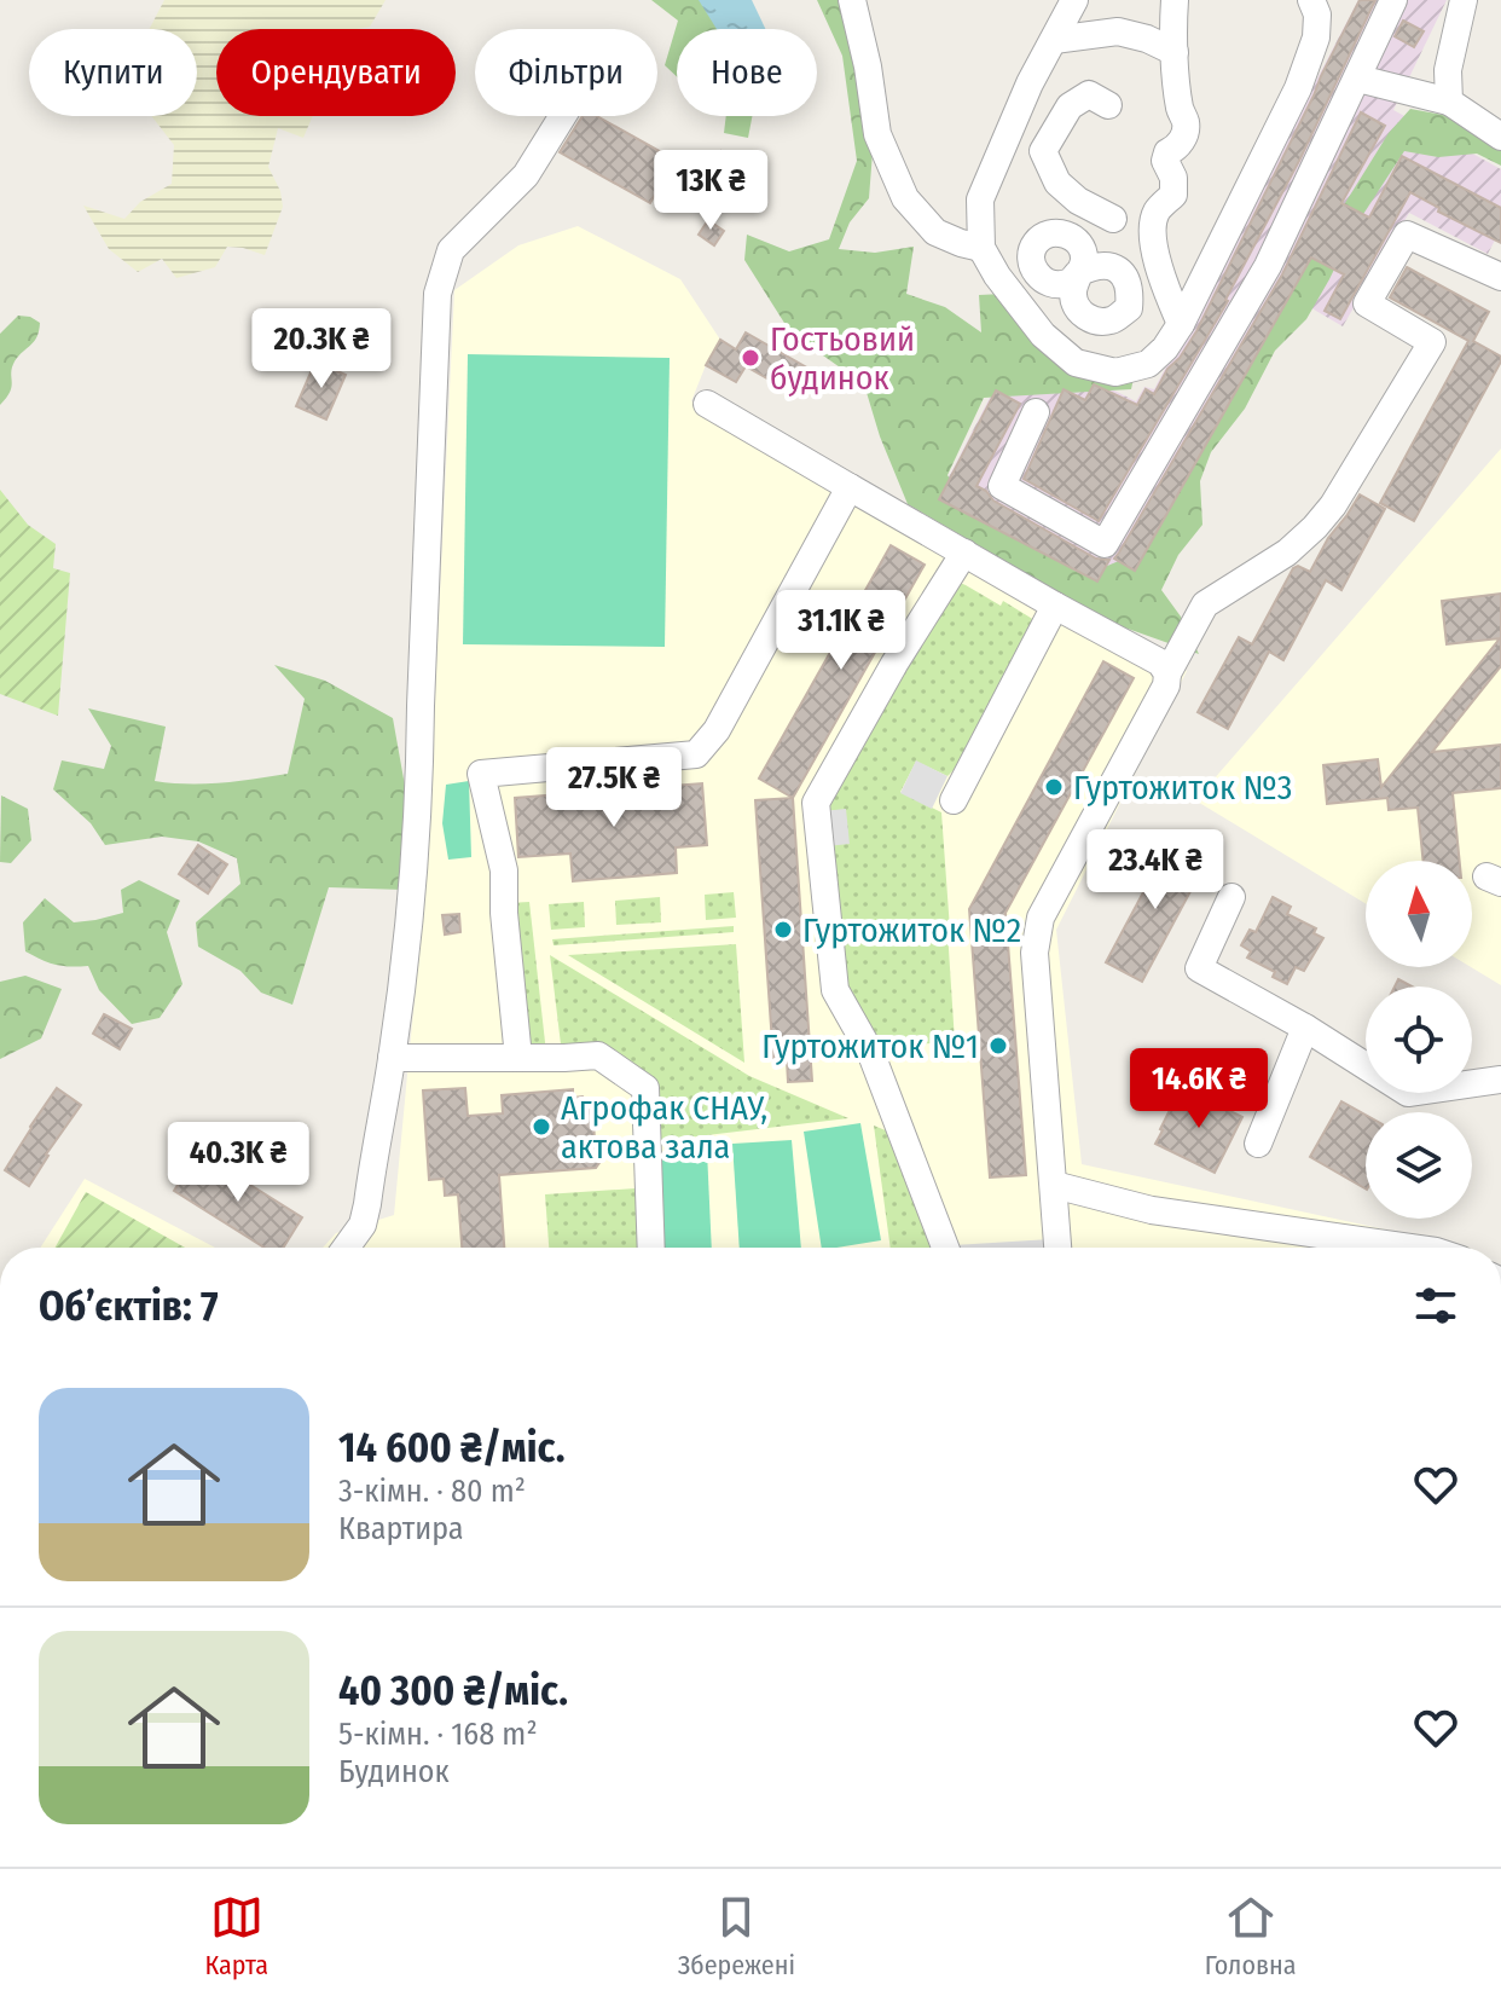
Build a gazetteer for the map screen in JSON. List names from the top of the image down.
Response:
{
  "places": [
    "Гостьовий будинок",
    "Гуртожиток №3",
    "Гуртожиток №2",
    "Гуртожиток №1",
    "Агрофак СНАУ, актова зала"
  ],
  "north": "top",
  "page": {
    "chip": [
      "Купити",
      "Орендувати",
      "Фільтри",
      "Нове"
    ],
    "price": [
      "13K ₴",
      "20.3K ₴",
      "31.1K ₴",
      "27.5K ₴",
      "23.4K ₴",
      "14.6K ₴",
      "40.3K ₴"
    ],
    "heading": "Об’єктів: 7",
    "list": [
      {
        "name": "14 600 ₴/міс.",
        "note": "3-кімн. · 80 m² · Квартира"
      },
      {
        "name": "40 300 ₴/міс.",
        "note": "5-кімн. · 168 m² · Будинок"
      }
    ],
    "tabs": ["Карта", "Збережені", "Головна"]
  }
}
